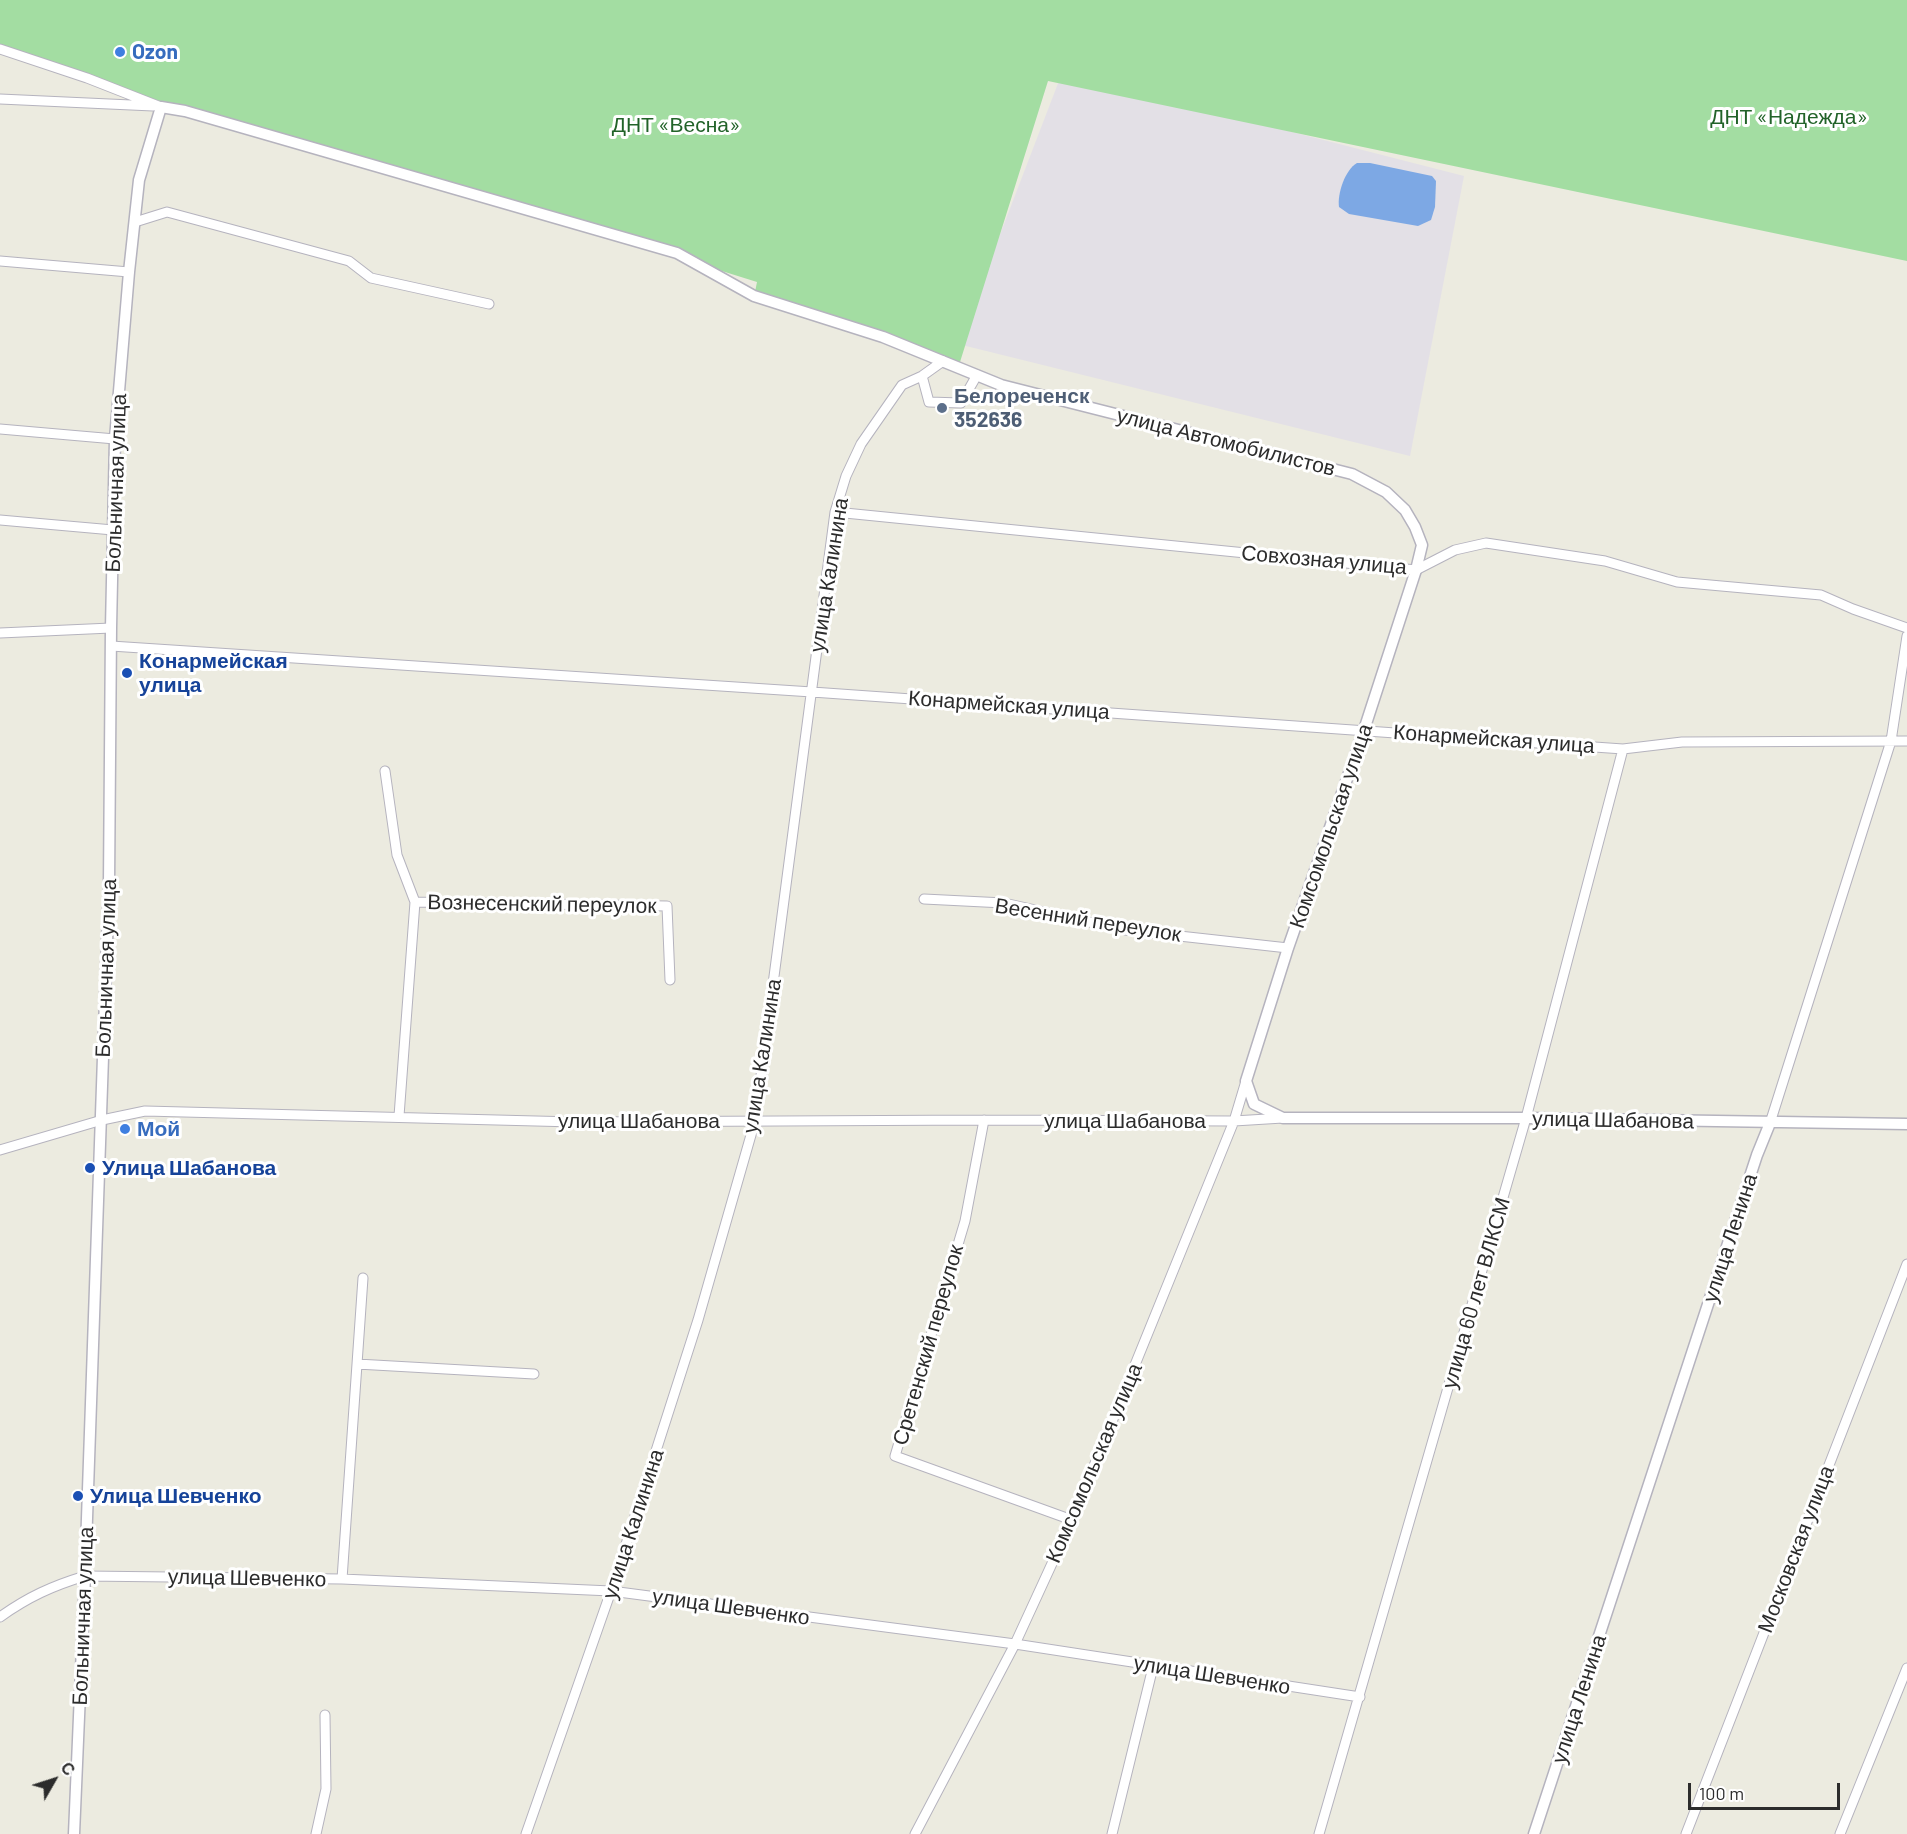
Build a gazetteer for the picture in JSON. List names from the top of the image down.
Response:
{
  "streets": {
    "street": [
      "улица Автомобилистов",
      "Больничная улица",
      "Совхозная улица",
      "улица Калинина",
      "Конармейская улица",
      "Комсомольская улица",
      "Вознесенский переулок",
      "Весенний переулок",
      "улица Шабанова",
      "улица Ленина",
      "улица 60 лет ВЛКСМ",
      "Сретенский переулок",
      "Московская улица",
      "улица Шевченко"
    ]
  },
  "crossings": [
    ["улица Автомобилистов", "Больничная улица"],
    ["улица Автомобилистов", "Совхозная улица"],
    ["улица Автомобилистов", "улица Калинина"],
    ["улица Автомобилистов", "Комсомольская улица"],
    ["Больничная улица", "Конармейская улица"],
    ["Больничная улица", "улица Шабанова"],
    ["Больничная улица", "улица Шевченко"],
    ["Совхозная улица", "улица Калинина"],
    ["Совхозная улица", "Комсомольская улица"],
    ["улица Калинина", "Конармейская улица"],
    ["улица Калинина", "улица Шабанова"],
    ["улица Калинина", "улица Шевченко"],
    ["Конармейская улица", "Комсомольская улица"],
    ["Конармейская улица", "улица Ленина"],
    ["Конармейская улица", "улица 60 лет ВЛКСМ"],
    ["Комсомольская улица", "Весенний переулок"],
    ["Комсомольская улица", "улица Шабанова"],
    ["Комсомольская улица", "Сретенский переулок"],
    ["Комсомольская улица", "улица Шевченко"],
    ["Вознесенский переулок", "улица Шабанова"],
    ["улица Шабанова", "улица Ленина"],
    ["улица Шабанова", "улица 60 лет ВЛКСМ"],
    ["улица Шабанова", "Сретенский переулок"],
    ["улица 60 лет ВЛКСМ", "улица Шевченко"]
  ],
  "parks": ["ДНТ «Надежда»", "ДНТ «Весна»"],
  "places": [
    "Ozon",
    "Белореченск 352636",
    "Конармейская улица",
    "Мой",
    "Улица Шабанова",
    "Улица Шевченко"
  ],
  "scale_bar": "100 m",
  "north": "top right"
}
